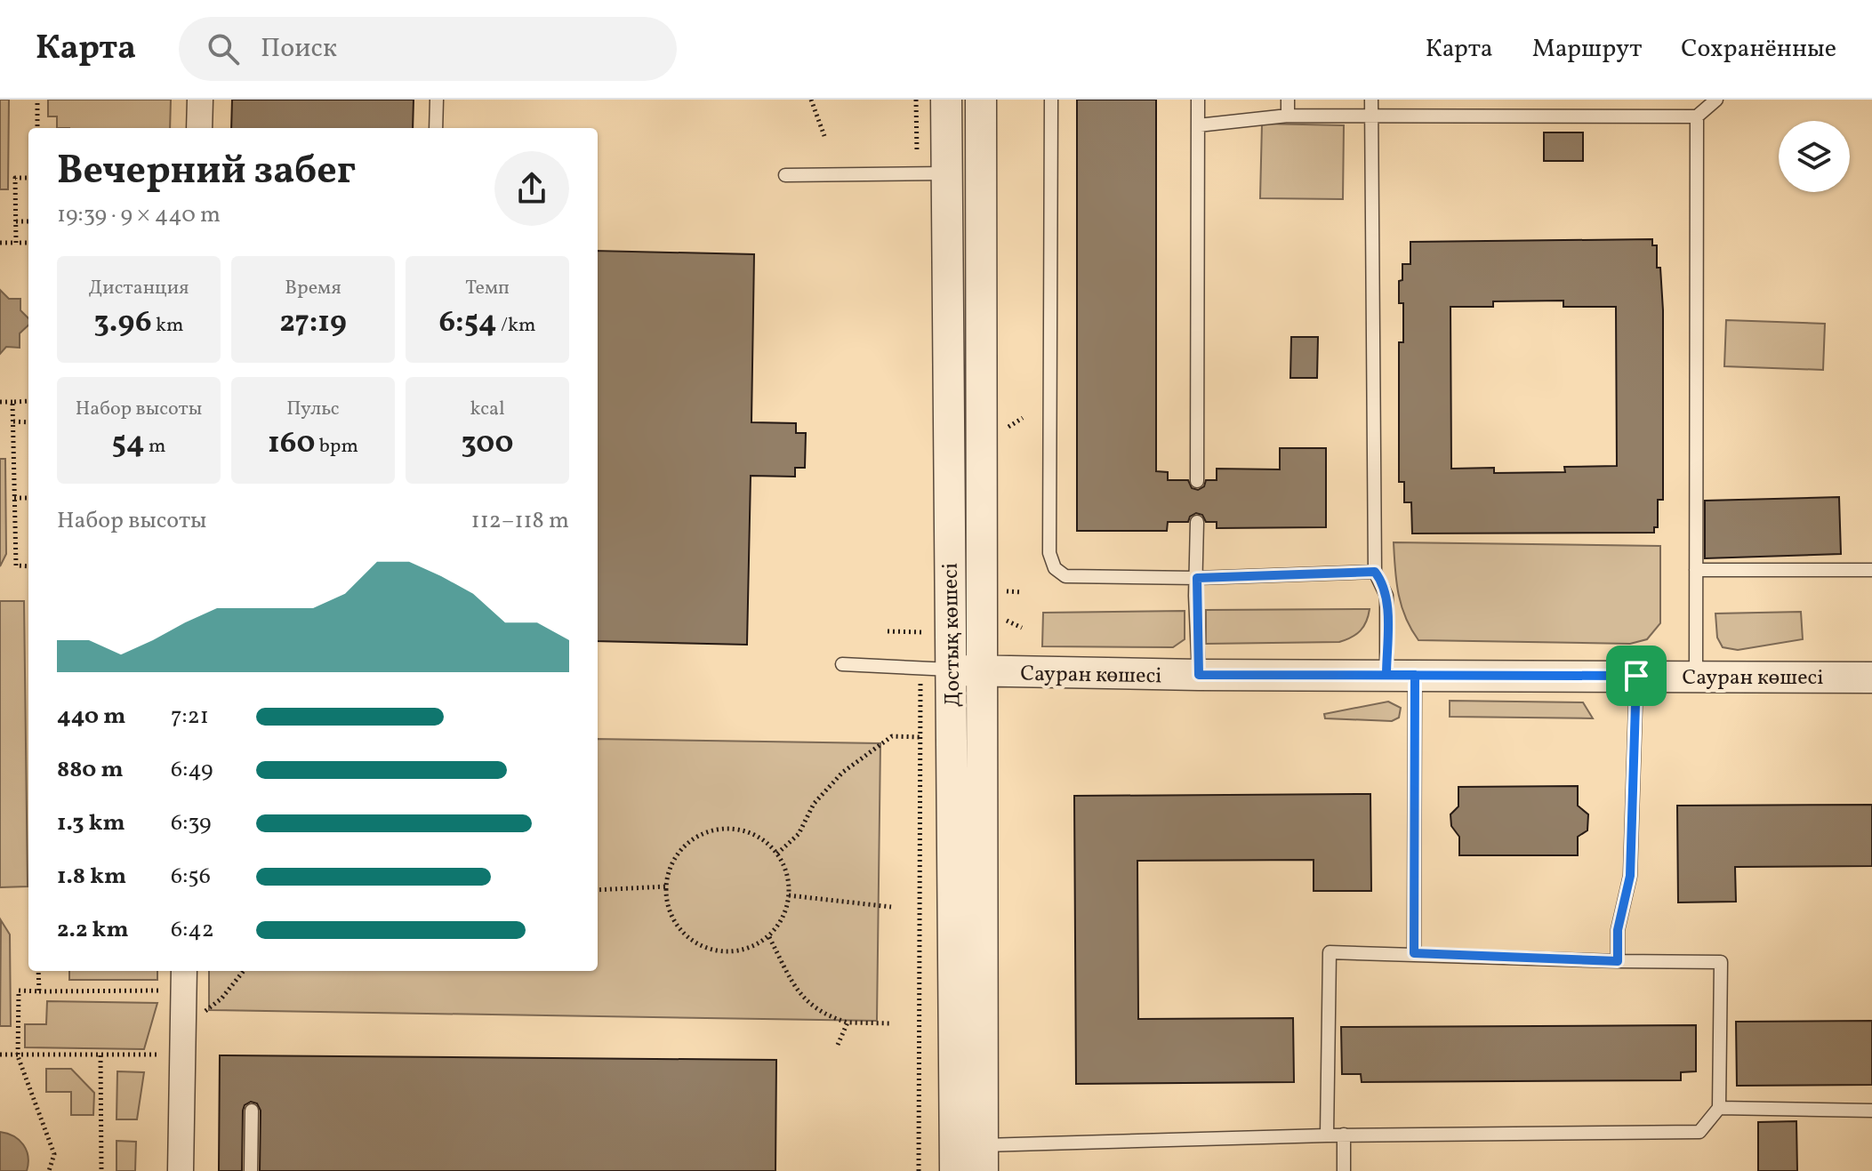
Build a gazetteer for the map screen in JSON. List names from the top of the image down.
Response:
{
  "streets": {
    "street": ["Достық көшесі", "Сауран көшесі"]
  },
  "crossings": [
    ["Достық көшесі", "Сауран көшесі"]
  ],
  "page": {
    "header": "Карта",
    "search": "Поиск",
    "nav": ["Карта", "Маршрут", "Сохранённые"],
    "heading": ["Вечерний забег", "19:39 · 9 × 440 m"],
    "stats": [
      ["Дистанция", "3.96 km"],
      ["Время", "27:19"],
      ["Темп", "6:54 /km"],
      ["Набор высоты", "54 m"],
      ["Пульс", "160 bpm"],
      ["kcal", "300"]
    ],
    "chart": ["Набор высоты", "112–118 m"],
    "list": [
      {
        "name": "440 m",
        "note": "7:21"
      },
      {
        "name": "880 m",
        "note": "6:49"
      },
      {
        "name": "1.3 km",
        "note": "6:39"
      },
      {
        "name": "1.8 km",
        "note": "6:56"
      },
      {
        "name": "2.2 km",
        "note": "6:42"
      }
    ]
  }
}
